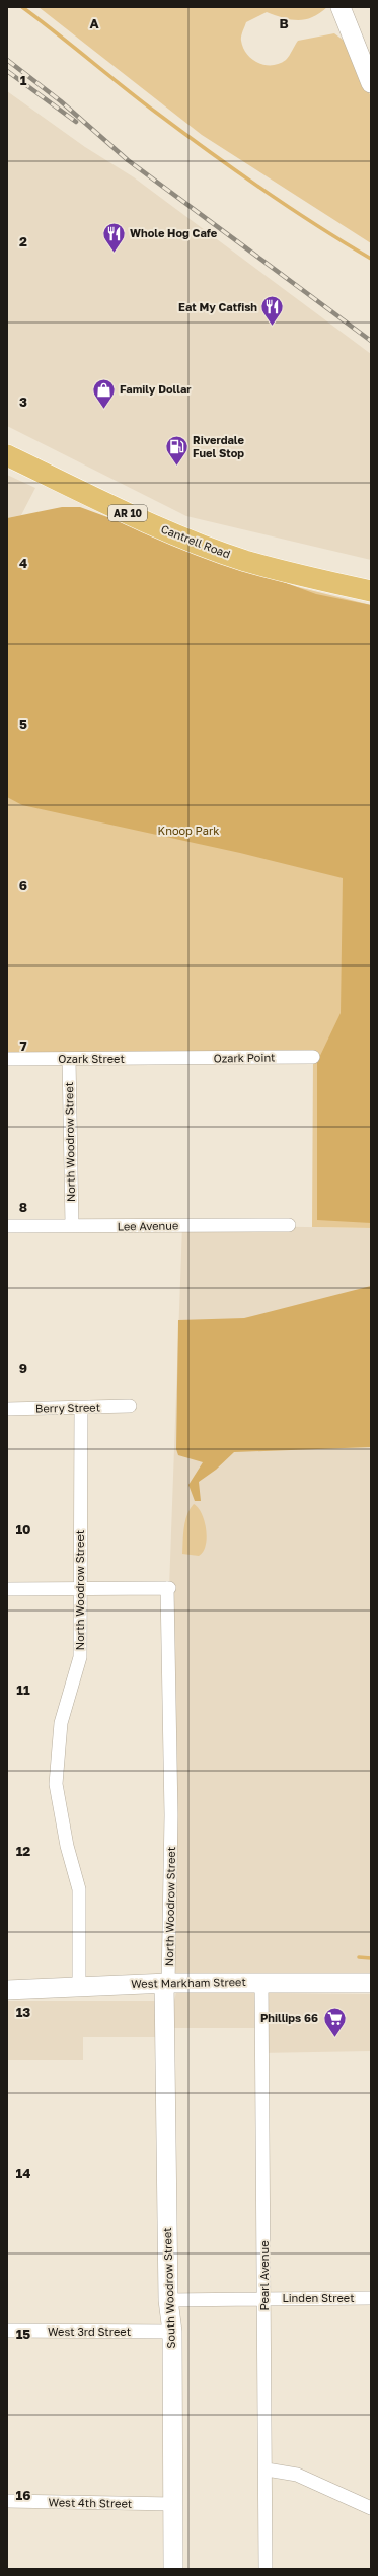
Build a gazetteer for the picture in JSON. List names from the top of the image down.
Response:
{
  "streets": {
    "main road": [
      "AR 10",
      "Cantrell Road",
      "West Markham Street",
      "South Woodrow Street"
    ],
    "street": [
      "Ozark Point",
      "Ozark Street",
      "North Woodrow Street",
      "Lee Avenue",
      "Berry Street",
      "Pearl Avenue",
      "Linden Street",
      "West 3rd Street",
      "West 4th Street"
    ]
  },
  "crossings": [
    ["Ozark Point", "Ozark Street"],
    ["Ozark Street", "North Woodrow Street"],
    ["North Woodrow Street", "Lee Avenue"],
    ["North Woodrow Street", "Berry Street"],
    ["North Woodrow Street", "West Markham Street"],
    ["North Woodrow Street", "South Woodrow Street"],
    ["West Markham Street", "Pearl Avenue"],
    ["West Markham Street", "South Woodrow Street"],
    ["Pearl Avenue", "Linden Street"],
    ["South Woodrow Street", "Linden Street"],
    ["South Woodrow Street", "West 3rd Street"],
    ["South Woodrow Street", "West 4th Street"]
  ],
  "parks": ["Knoop Park"],
  "places": {
    "restaurant": ["Whole Hog Cafe", "Eat My Catfish"],
    "shop": ["Family Dollar"],
    "fuel station": ["Riverdale Fuel Stop"],
    "supermarket": ["Phillips 66"]
  },
  "grid": {
    "columns": ["A", "B"],
    "rows": [
      "1",
      "2",
      "3",
      "4",
      "5",
      "6",
      "7",
      "8",
      "9",
      "10",
      "11",
      "12",
      "13",
      "14",
      "15",
      "16"
    ]
  }
}
